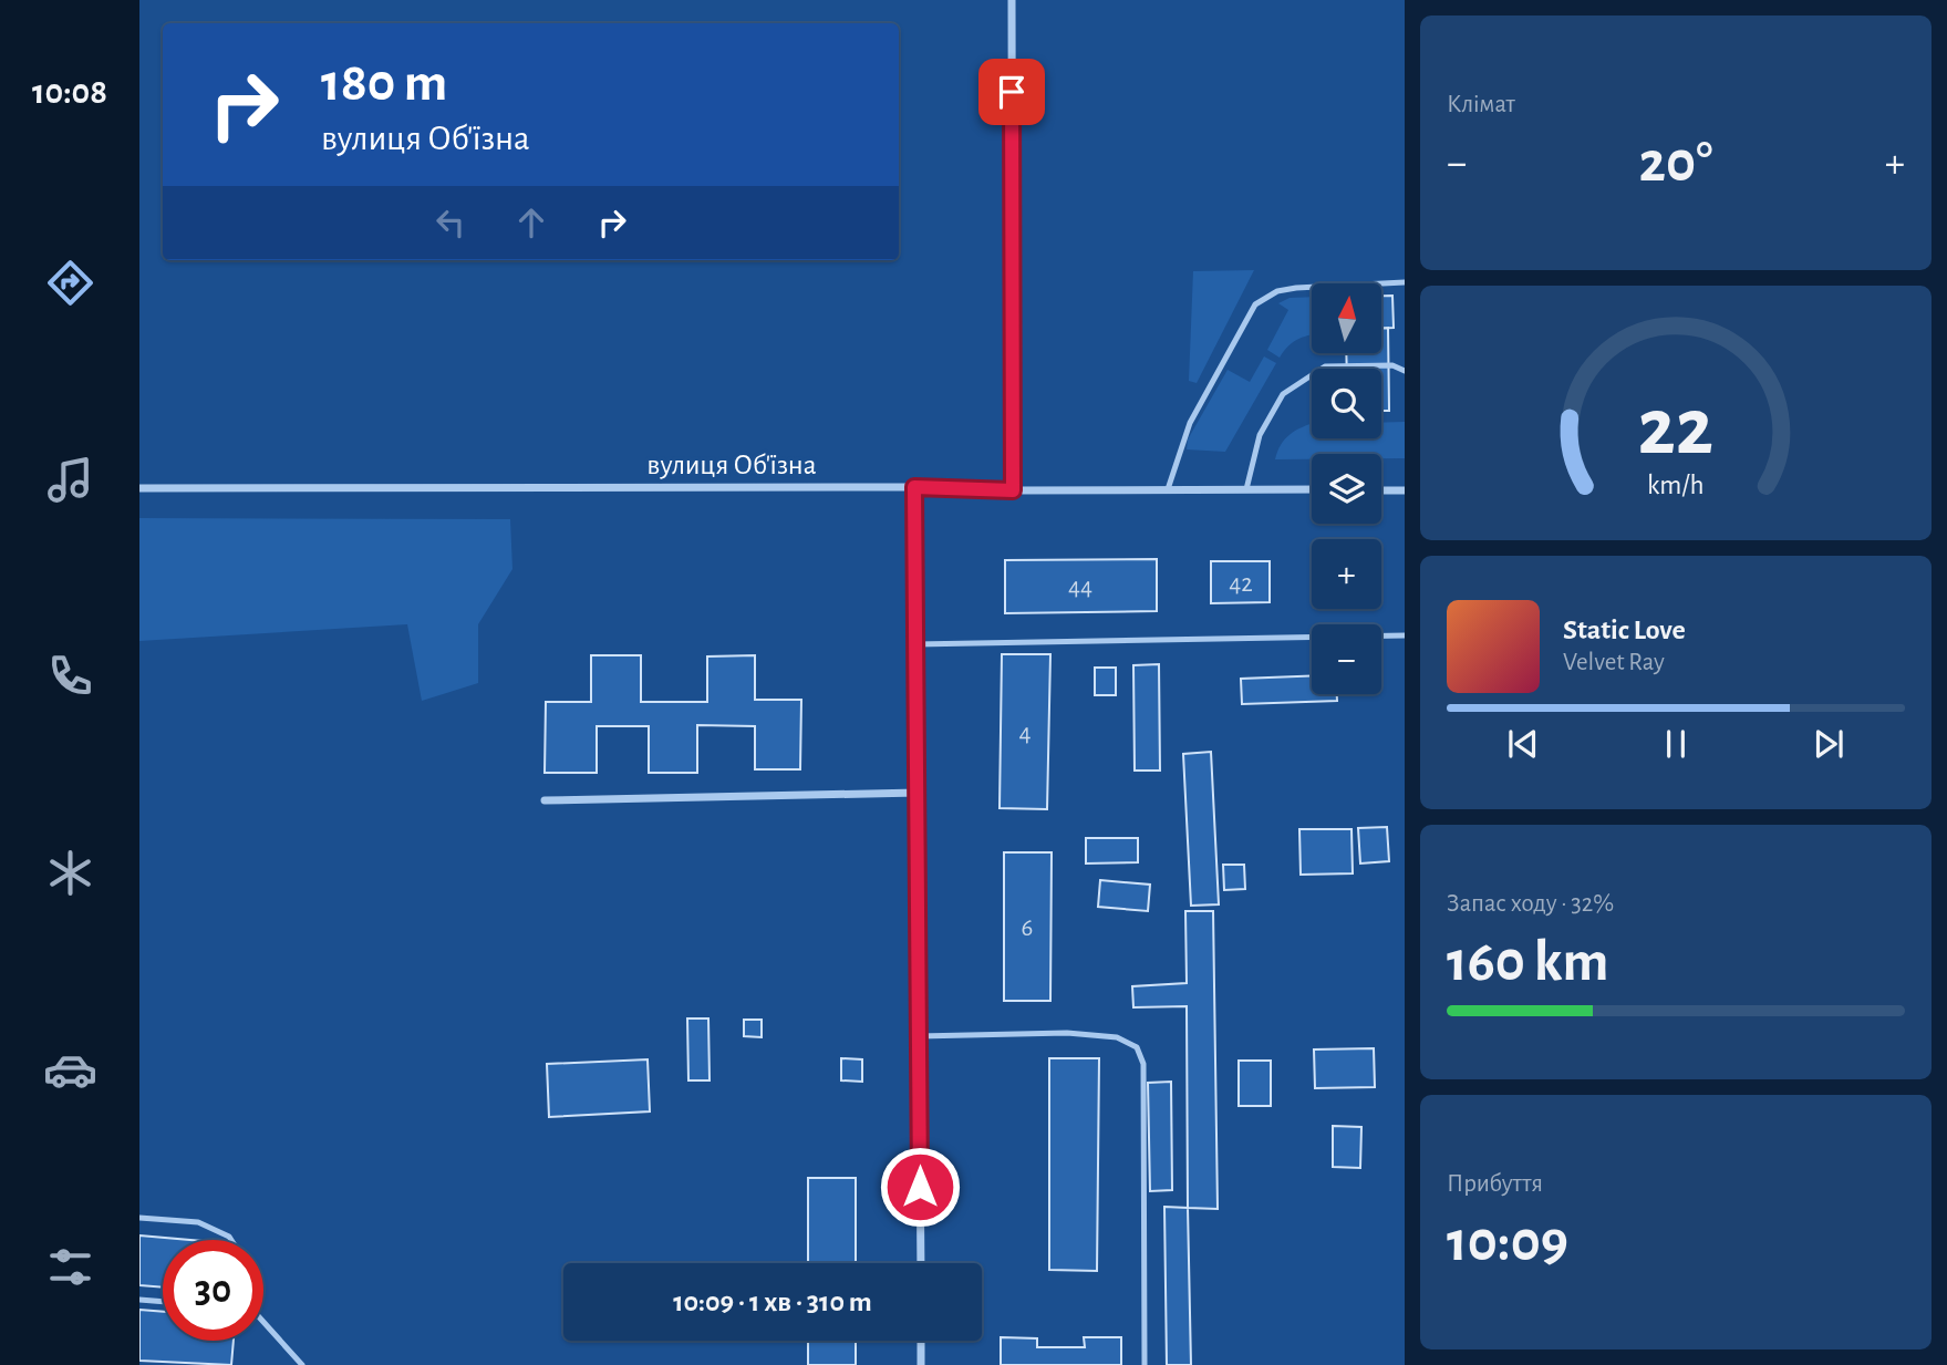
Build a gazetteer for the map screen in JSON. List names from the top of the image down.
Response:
{
  "streets": {
    "street": ["вулиця Об'їзна"]
  },
  "house_numbers": [
    "42",
    "44",
    "4",
    "6"
  ],
  "north": "top",
  "page": {
    "tabs": "10:08",
    "tile": [
      "Клімат",
      ["Запас ходу · 32%", "160 km"],
      ["Прибуття", "10:09"]
    ],
    "turn": ["180 m", "вулиця Об'їзна"],
    "heat": ["−", "20°", "+"],
    "map_buttons": ["+", "−"],
    "song": ["Static Love", "Velvet Ray"],
    "limit": "30",
    "trip": "10:09 · 1 хв · 310 m",
    "gauge": ["22", "km/h"]
  }
}
